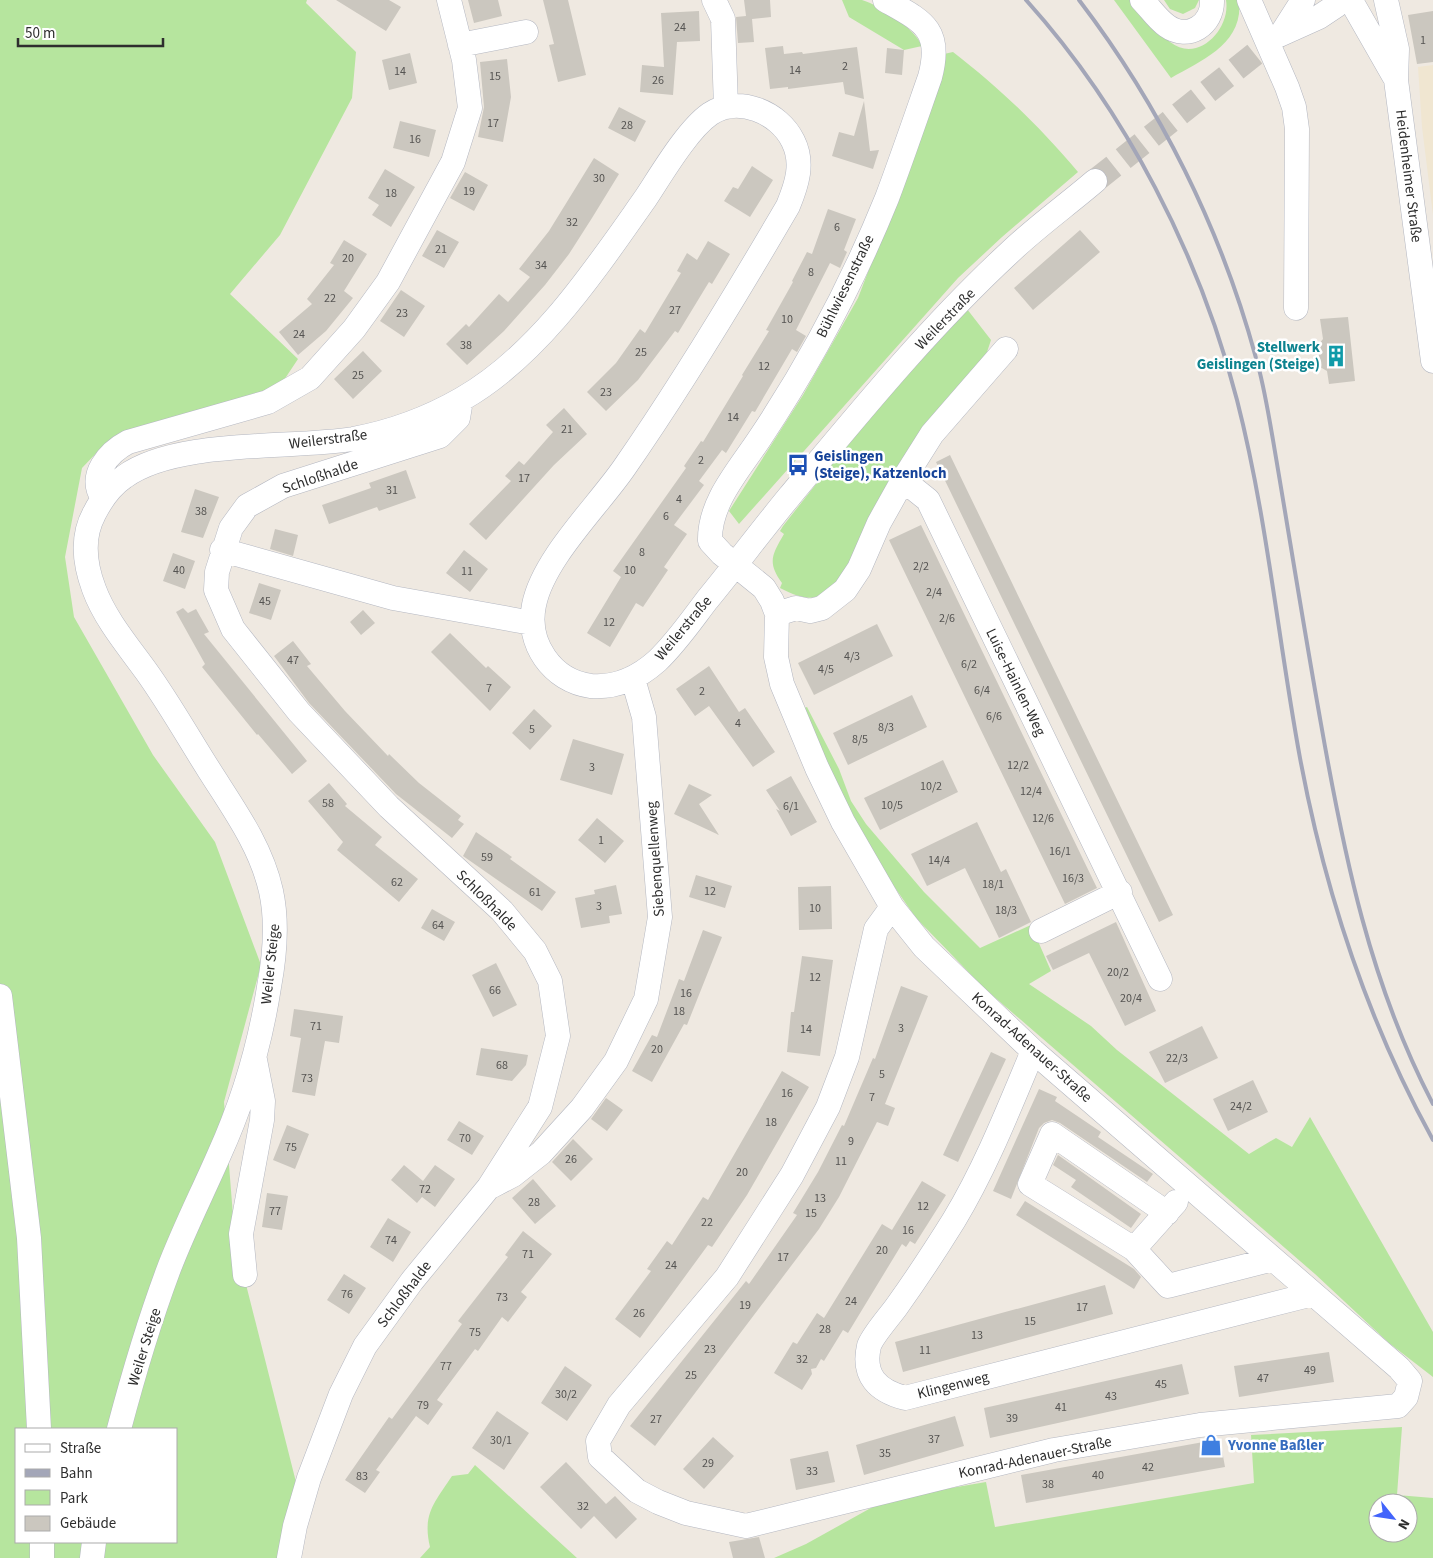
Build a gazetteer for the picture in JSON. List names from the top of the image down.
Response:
{
  "streets": {
    "street": [
      "Heidenheimer Straße",
      "Bühlwiesenstraße",
      "Weilerstraße",
      "Schloßhalde",
      "Luise-Hainlen-Weg",
      "Siebenquellenweg",
      "Weiler Steige",
      "Konrad-Adenauer-Straße",
      "Klingenweg"
    ]
  },
  "crossings": [
    ["Bühlwiesenstraße", "Weilerstraße"],
    ["Bühlwiesenstraße", "Konrad-Adenauer-Straße"],
    ["Weilerstraße", "Schloßhalde"],
    ["Weilerstraße", "Siebenquellenweg"],
    ["Weilerstraße", "Weiler Steige"],
    ["Weilerstraße", "Konrad-Adenauer-Straße"],
    ["Schloßhalde", "Siebenquellenweg"],
    ["Konrad-Adenauer-Straße", "Klingenweg"]
  ],
  "places": {
    "building": ["Stellwerk Geislingen (Steige)"],
    "bus stop": ["Geislingen (Steige), Katzenloch"],
    "shop": ["Yvonne Baßler"]
  },
  "house_numbers": [
    "24",
    "1",
    "2",
    "14",
    "14",
    "15",
    "26",
    "17",
    "28",
    "16",
    "30",
    "19",
    "18",
    "32",
    "6",
    "21",
    "20",
    "34",
    "8",
    "22",
    "27",
    "23",
    "10",
    "24",
    "38",
    "25",
    "12",
    "25",
    "23",
    "14",
    "21",
    "2",
    "17",
    "31",
    "4",
    "38",
    "6",
    "8",
    "2/2",
    "40",
    "10",
    "11",
    "2/4",
    "45",
    "2/6",
    "12",
    "4/3",
    "47",
    "6/2",
    "4/5",
    "7",
    "6/4",
    "2",
    "6/6",
    "4",
    "8/3",
    "5",
    "8/5",
    "12/2",
    "3",
    "10/2",
    "12/4",
    "58",
    "10/5",
    "6/1",
    "12/6",
    "1",
    "16/1",
    "59",
    "14/4",
    "16/3",
    "62",
    "18/1",
    "12",
    "61",
    "3",
    "10",
    "18/3",
    "64",
    "20/2",
    "12",
    "66",
    "16",
    "20/4",
    "18",
    "71",
    "3",
    "14",
    "20",
    "22/3",
    "68",
    "5",
    "73",
    "16",
    "7",
    "24/2",
    "18",
    "70",
    "9",
    "75",
    "26",
    "11",
    "20",
    "72",
    "13",
    "28",
    "12",
    "77",
    "15",
    "22",
    "16",
    "74",
    "20",
    "71",
    "17",
    "24",
    "76",
    "73",
    "24",
    "19",
    "17",
    "26",
    "15",
    "28",
    "75",
    "13",
    "23",
    "11",
    "32",
    "77",
    "49",
    "25",
    "47",
    "45",
    "30/2",
    "43",
    "79",
    "41",
    "39",
    "27",
    "37",
    "30/1",
    "35",
    "29",
    "42",
    "33",
    "40",
    "83",
    "38",
    "32"
  ],
  "legend": [
    "Straße",
    "Bahn",
    "Park",
    "Gebäude"
  ],
  "scale_bar": "50 m",
  "north": "bottom right"
}
